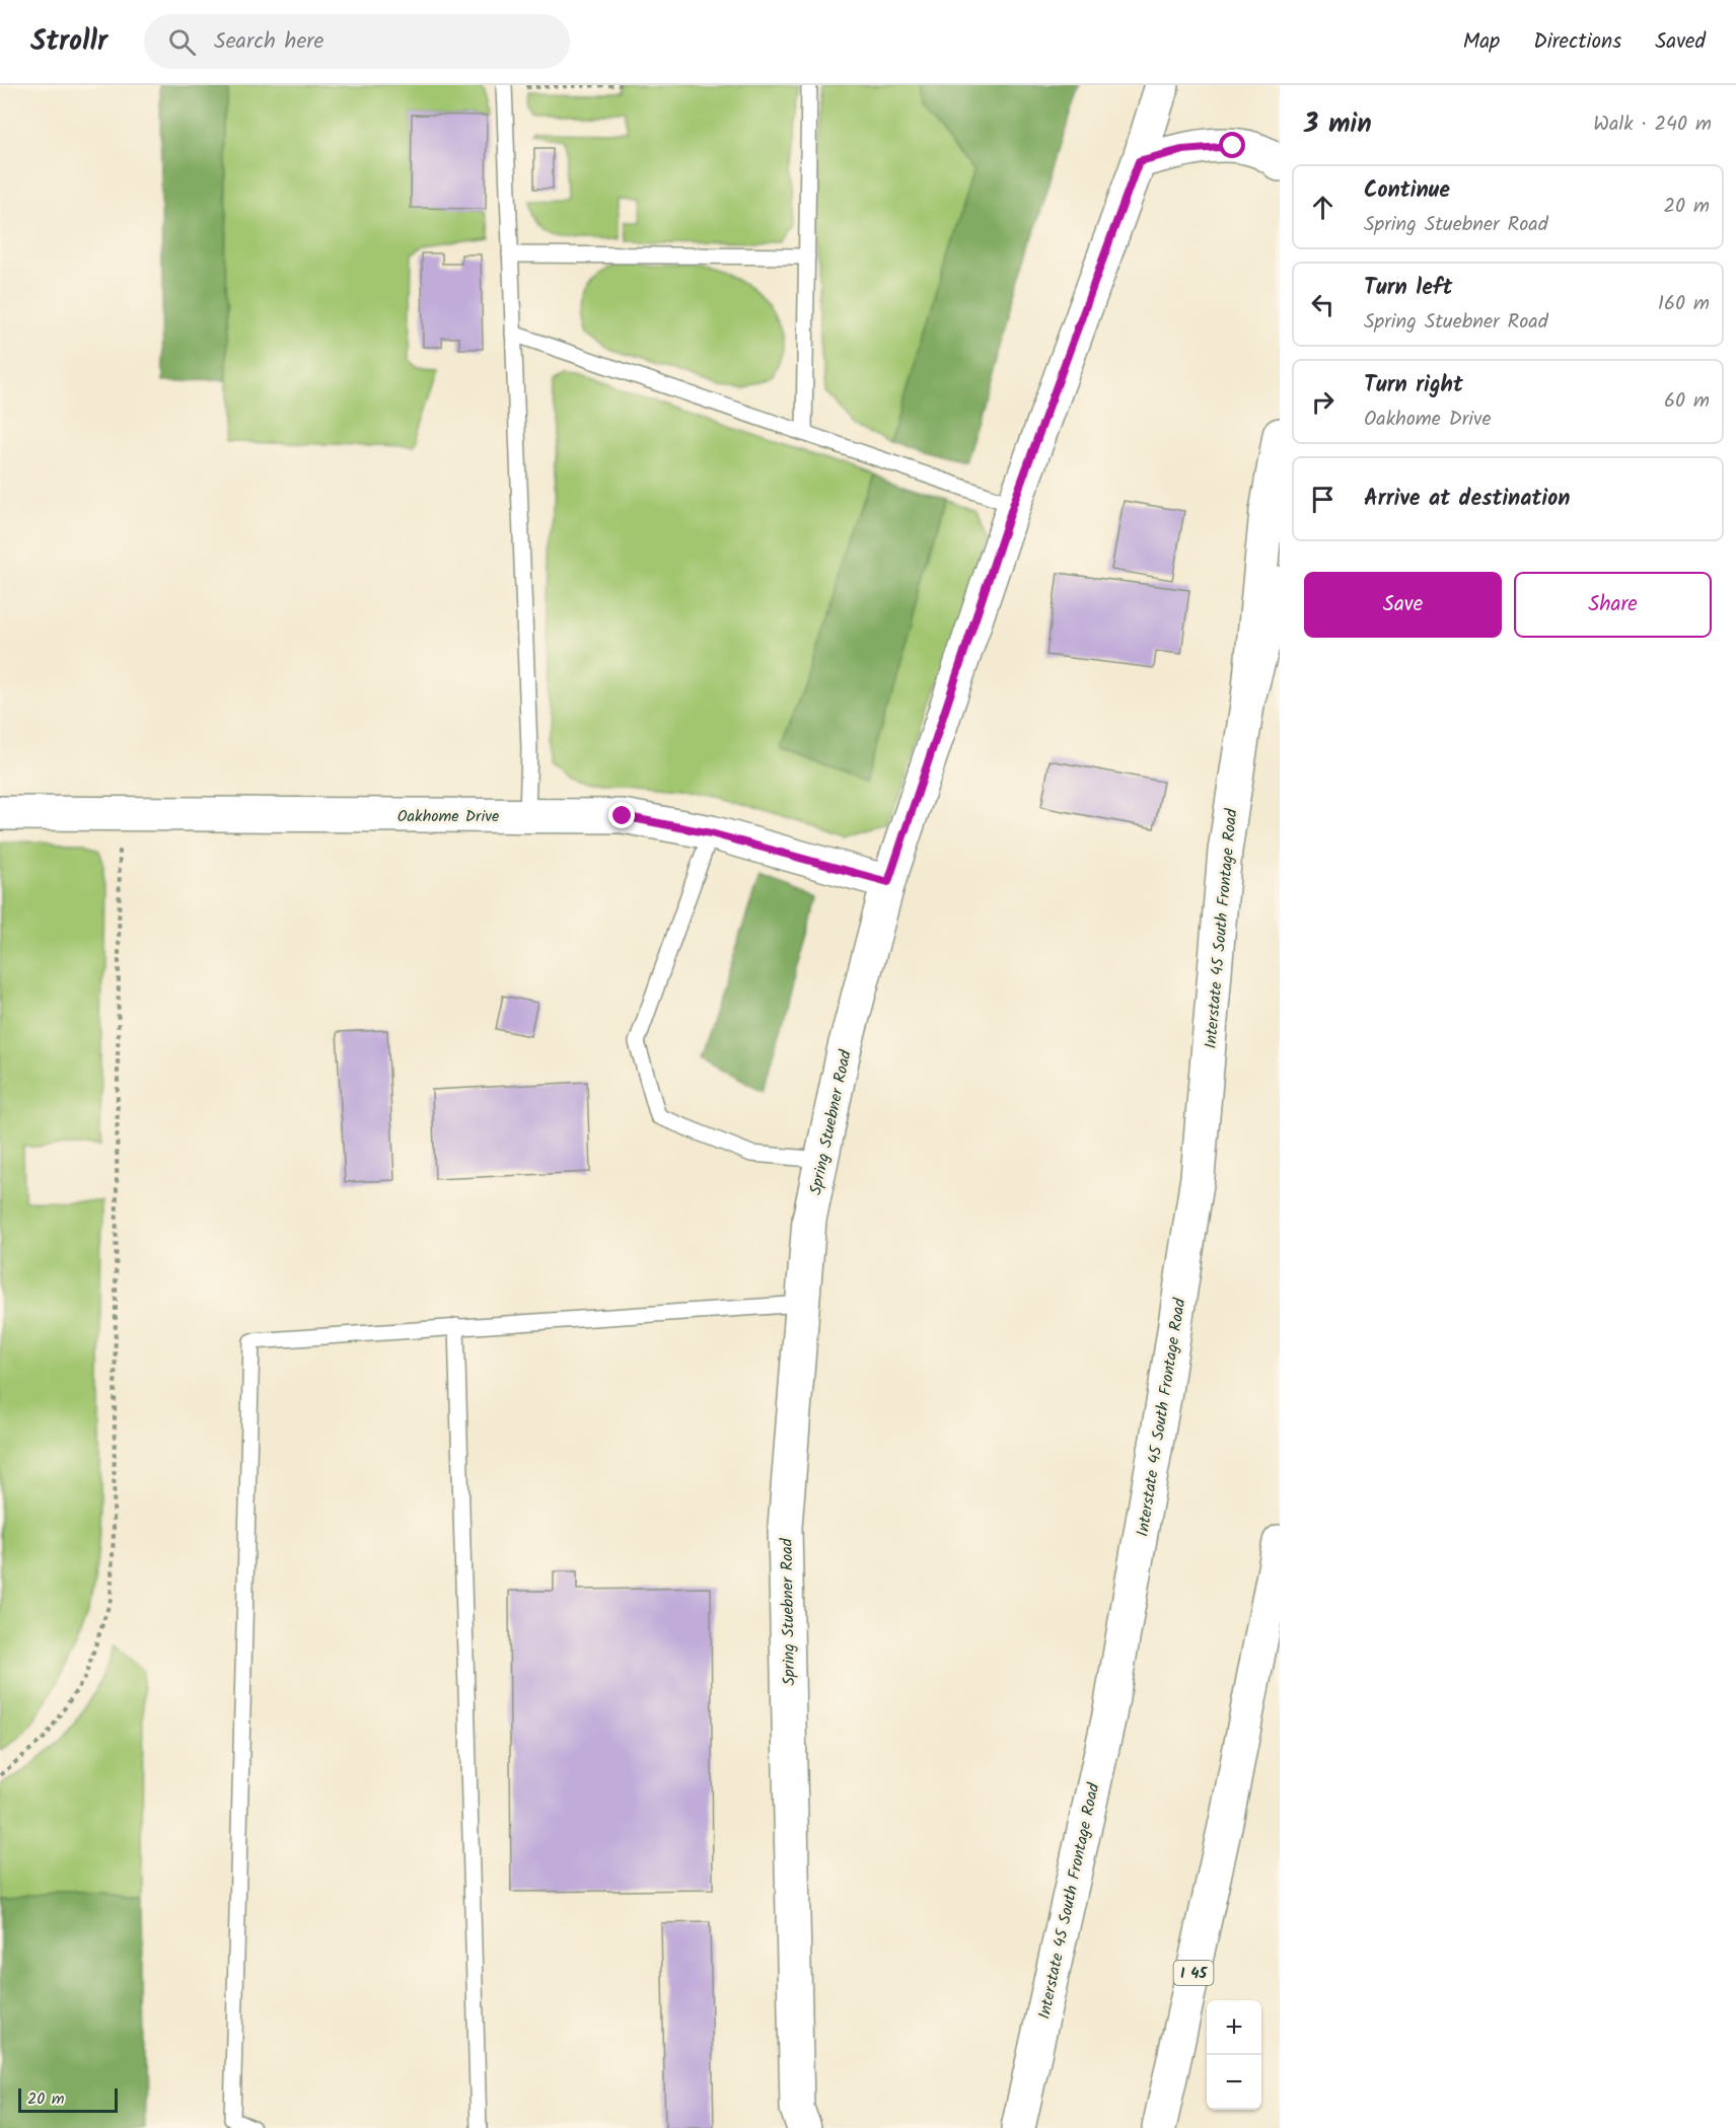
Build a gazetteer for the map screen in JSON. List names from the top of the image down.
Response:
{
  "streets": {
    "main road": [
      "Oakhome Drive",
      "Interstate 45 South Frontage Road",
      "Spring Stuebner Road",
      "I 45"
    ]
  },
  "crossings": [
    ["Oakhome Drive", "Spring Stuebner Road"]
  ],
  "scale_bar": "20 m",
  "page": {
    "header": "Strollr",
    "search": "Search here",
    "nav": ["Map", "Directions", "Saved"],
    "heading": ["3 min", "Walk · 240 m"],
    "list": [
      ["Continue", "Spring Stuebner Road", "20 m"],
      ["Turn left", "Spring Stuebner Road", "160 m"],
      ["Turn right", "Oakhome Drive", "60 m"],
      "Arrive at destination"
    ],
    "buttons": ["Save", "Share"],
    "map_buttons": ["+", "−"],
    "scale": "20 m"
  }
}
